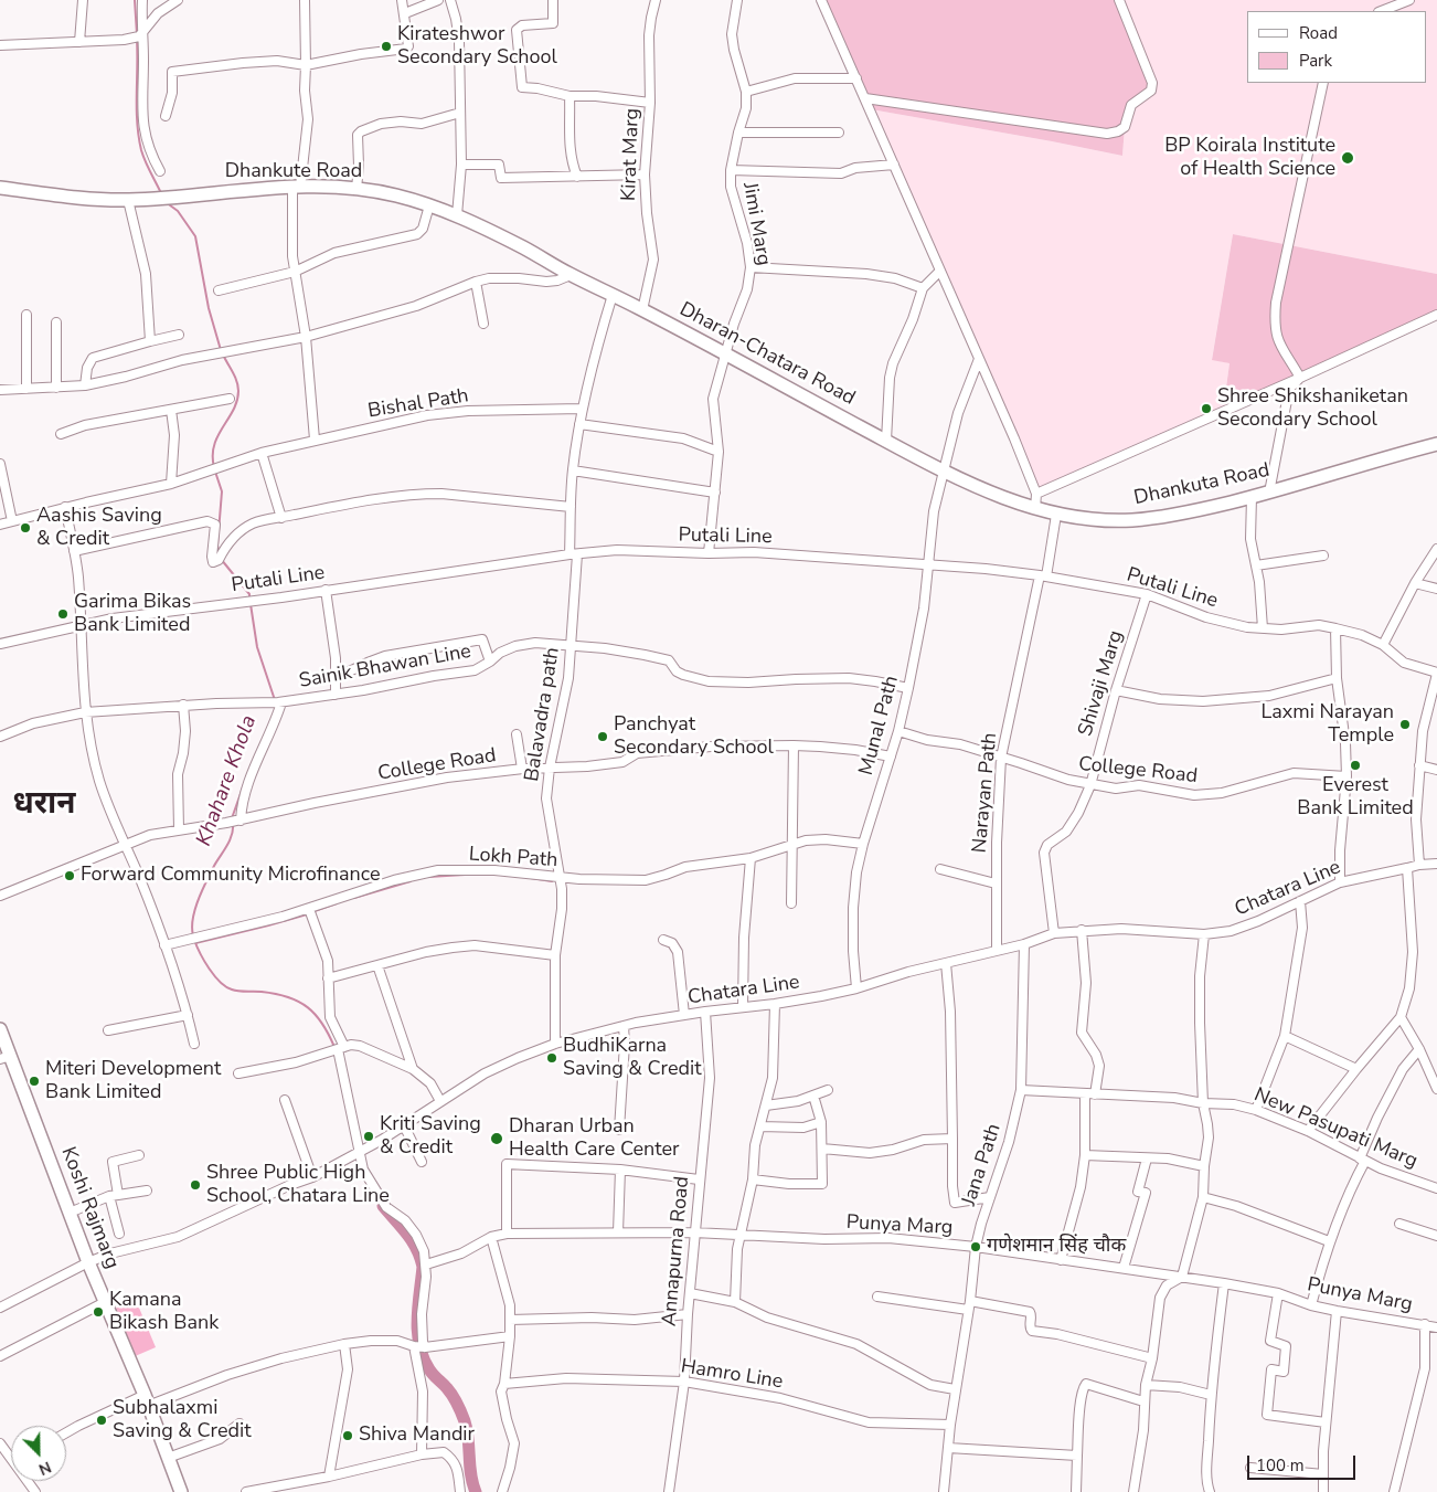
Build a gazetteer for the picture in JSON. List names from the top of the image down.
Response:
{
  "streets": {
    "main road": [
      "Dhankute Road",
      "Dharan-Chatara Road",
      "Dhankuta Road",
      "Koshi Rajmarg"
    ],
    "street": [
      "Kirat Marg",
      "Jimi Marg",
      "Bishal Path",
      "Putali Line",
      "Sainik Bhawan Line",
      "Shivaji Marg",
      "Balavadra path",
      "Munal Path",
      "College Road",
      "Narayan Path",
      "Lokh Path",
      "Chatara Line",
      "New Pasupati Marg",
      "Jana Path",
      "Punya Marg",
      "Annapurna Road",
      "Hamro Line"
    ]
  },
  "crossings": [
    ["Kirat Marg", "Dharan-Chatara Road"],
    ["Dhankute Road", "Dharan-Chatara Road"],
    ["Jimi Marg", "Dharan-Chatara Road"],
    ["Jimi Marg", "Putali Line"],
    ["Dharan-Chatara Road", "Dhankuta Road"],
    ["Dharan-Chatara Road", "Balavadra path"],
    ["Dharan-Chatara Road", "Munal Path"],
    ["Bishal Path", "Balavadra path"],
    ["Dhankuta Road", "Munal Path"],
    ["Dhankuta Road", "Narayan Path"],
    ["Putali Line", "Shivaji Marg"],
    ["Putali Line", "Balavadra path"],
    ["Putali Line", "Munal Path"],
    ["Putali Line", "Narayan Path"],
    ["Sainik Bhawan Line", "Balavadra path"],
    ["Sainik Bhawan Line", "Munal Path"],
    ["Shivaji Marg", "College Road"],
    ["Shivaji Marg", "Chatara Line"],
    ["Balavadra path", "College Road"],
    ["Balavadra path", "Lokh Path"],
    ["Balavadra path", "Chatara Line"],
    ["Munal Path", "College Road"],
    ["Munal Path", "Lokh Path"],
    ["Munal Path", "Chatara Line"],
    ["College Road", "Narayan Path"],
    ["Narayan Path", "Chatara Line"],
    ["Chatara Line", "Jana Path"],
    ["Chatara Line", "Koshi Rajmarg"],
    ["Chatara Line", "Annapurna Road"],
    ["New Pasupati Marg", "Jana Path"],
    ["Jana Path", "Punya Marg"],
    ["Jana Path", "Hamro Line"],
    ["Punya Marg", "Annapurna Road"],
    ["Annapurna Road", "Hamro Line"]
  ],
  "districts": ["धरान"],
  "water": ["Khahare Khola"],
  "places": [
    "Kirateshwor Secondary School",
    "BP Koirala Institute of Health Science",
    "Shree Shikshaniketan Secondary School",
    "Aashis Saving & Credit",
    "Garima Bikas Bank Limited",
    "Laxmi Narayan Temple",
    "Panchyat Secondary School",
    "Everest Bank Limited",
    "Forward Community Microfinance",
    "BudhiKarna Saving & Credit",
    "Miteri Development Bank Limited",
    "Kriti Saving & Credit",
    "Dharan Urban Health Care Center",
    "Shree Public High School, Chatara Line",
    "गणेशमान सिंह चौक",
    "Kamana Bikash Bank",
    "Subhalaxmi Saving & Credit",
    "Shiva Mandir"
  ],
  "legend": ["Road", "Park"],
  "scale_bar": "100 m",
  "north": "bottom right"
}
